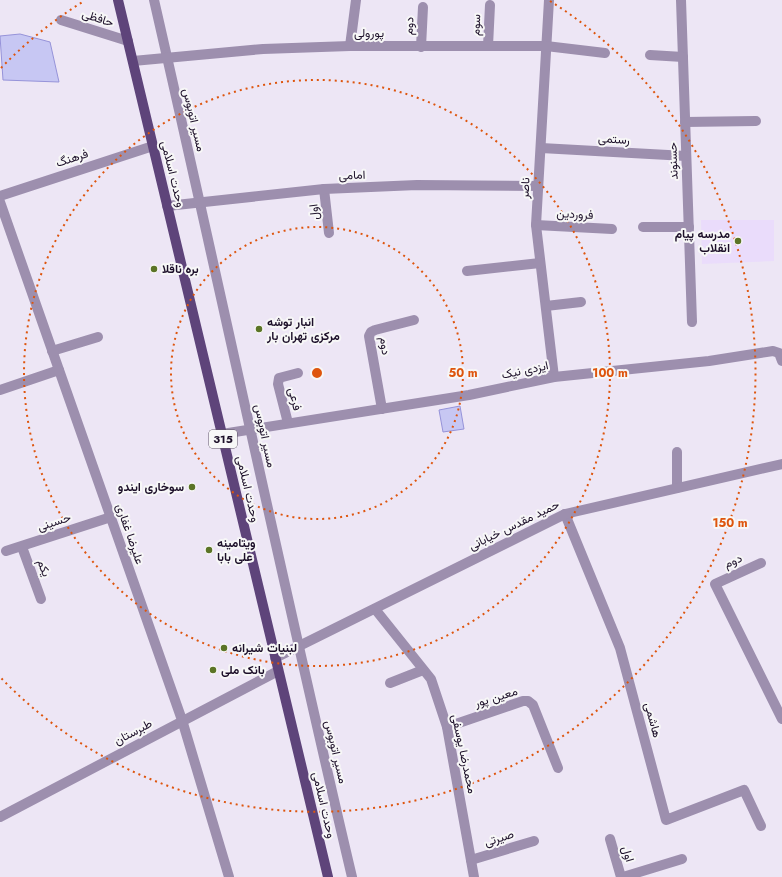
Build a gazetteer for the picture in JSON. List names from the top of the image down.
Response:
{
  "streets": {
    "main road": ["وحدت اسلامی", "315"],
    "street": [
      "حافظی",
      "سوم",
      "دوم",
      "پورولی",
      "مسیر اتوبوس",
      "رستمی",
      "فرهنگ",
      "حسنوند",
      "امامی",
      "ناصر",
      "اول",
      "فروردین",
      "ایزدی نیک",
      "فرعی",
      "حسینی",
      "حمید مقدس خیابانی",
      "علیرضا غفاری",
      "یکم",
      "معین پور",
      "هاشمی",
      "طبرستان",
      "محمدرضا یوسفی",
      "صیرتی"
    ]
  },
  "crossings": [
    ["حافظی", "وحدت اسلامی"],
    ["سوم", "پورولی"],
    ["دوم", "پورولی"],
    ["دوم", "ایزدی نیک"],
    ["پورولی", "مسیر اتوبوس"],
    ["پورولی", "وحدت اسلامی"],
    ["پورولی", "ناصر"],
    ["مسیر اتوبوس", "امامی"],
    ["مسیر اتوبوس", "ایزدی نیک"],
    ["مسیر اتوبوس", "حمید مقدس خیابانی"],
    ["رستمی", "حسنوند"],
    ["رستمی", "ناصر"],
    ["فرهنگ", "وحدت اسلامی"],
    ["وحدت اسلامی", "امامی"],
    ["وحدت اسلامی", "ایزدی نیک"],
    ["وحدت اسلامی", "حمید مقدس خیابانی"],
    ["وحدت اسلامی", "طبرستان"],
    ["امامی", "ناصر"],
    ["امامی", "اول"],
    ["ناصر", "فروردین"],
    ["ناصر", "ایزدی نیک"],
    ["ایزدی نیک", "فرعی"],
    ["حسینی", "علیرضا غفاری"],
    ["حسینی", "یکم"],
    ["حمید مقدس خیابانی", "هاشمی"],
    ["حمید مقدس خیابانی", "محمدرضا یوسفی"],
    ["علیرضا غفاری", "طبرستان"],
    ["معین پور", "محمدرضا یوسفی"],
    ["محمدرضا یوسفی", "صیرتی"]
  ],
  "places": [
    "مدرسه پیام انقلاب",
    "بره ناقلا",
    "انبار توشه مرکزی تهران بار",
    "سوخاری ایندو",
    "ویتامینه علی بابا",
    "لبنیات شیرانه",
    "بانک ملی"
  ],
  "rings": ["50 m", "100 m", "150 m"]
}
